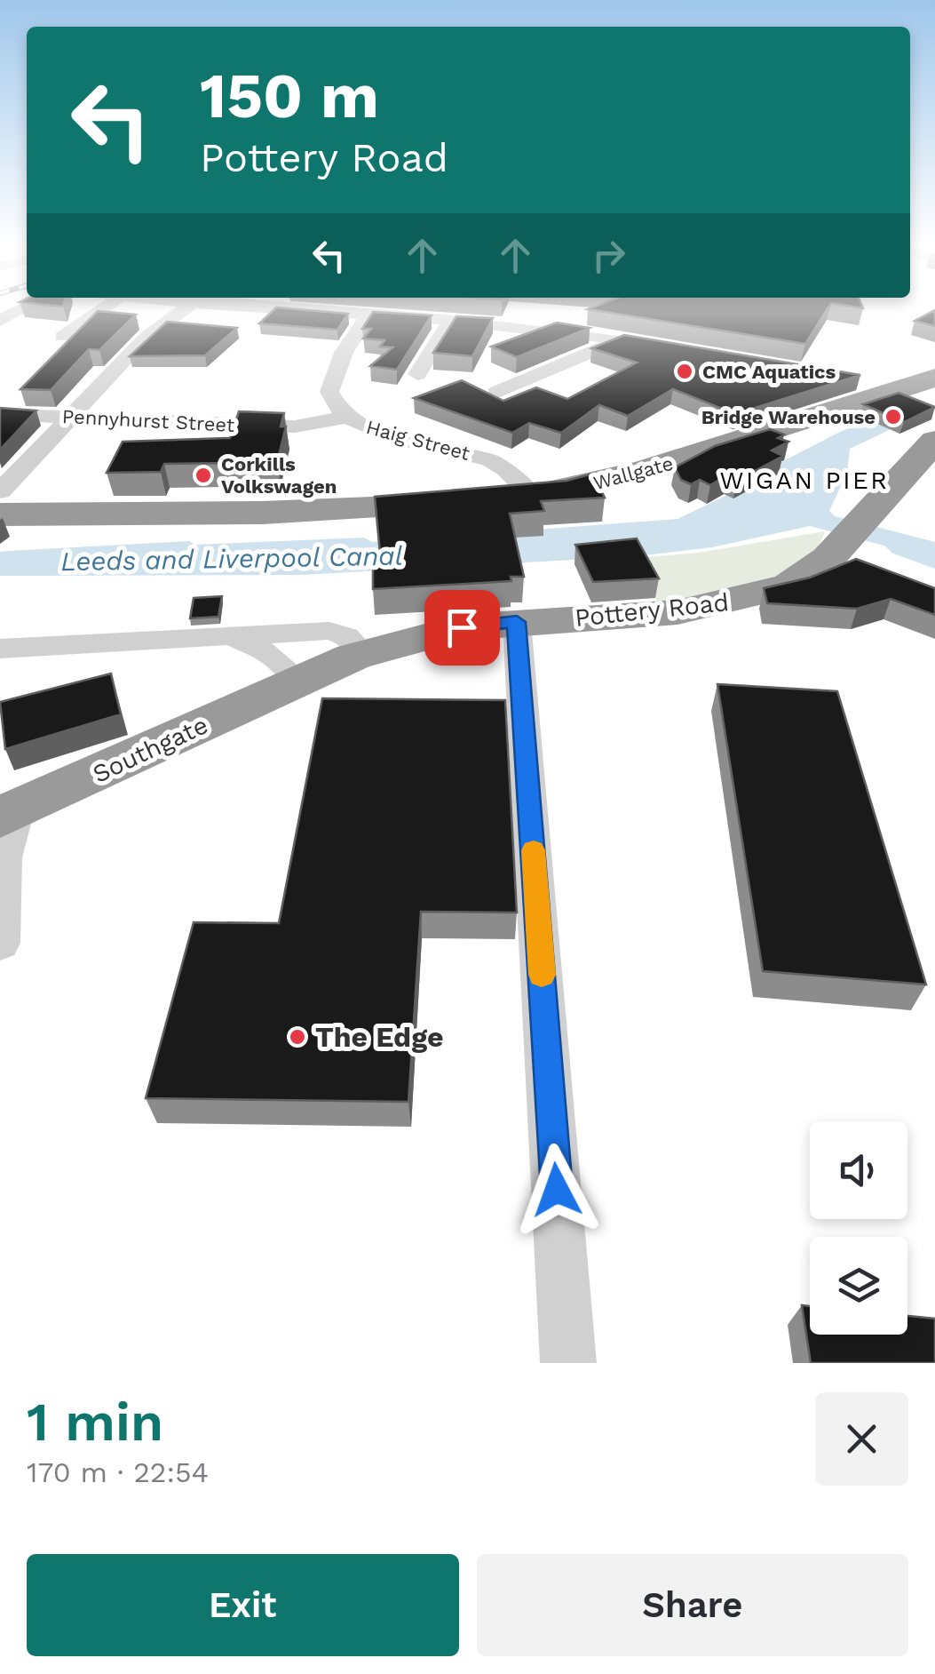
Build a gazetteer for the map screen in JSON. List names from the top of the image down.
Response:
{
  "streets": {
    "highway": ["Wallgate", "Pottery Road", "Southgate"],
    "street": ["Pennyhurst Street", "Haig Street"]
  },
  "crossings": [
    ["Pennyhurst Street", "Haig Street"],
    ["Haig Street", "Wallgate"],
    ["Pottery Road", "Southgate"]
  ],
  "districts": ["WIGAN PIER"],
  "water": ["Leeds and Liverpool Canal"],
  "places": [
    "CMC Aquatics",
    "Bridge Warehouse",
    "Corkills Volkswagen",
    "The Edge"
  ],
  "page": {
    "turn": ["150 m", "Pottery Road"],
    "heading": ["1 min", "170 m · 22:54"],
    "buttons": ["Exit", "Share"]
  }
}
